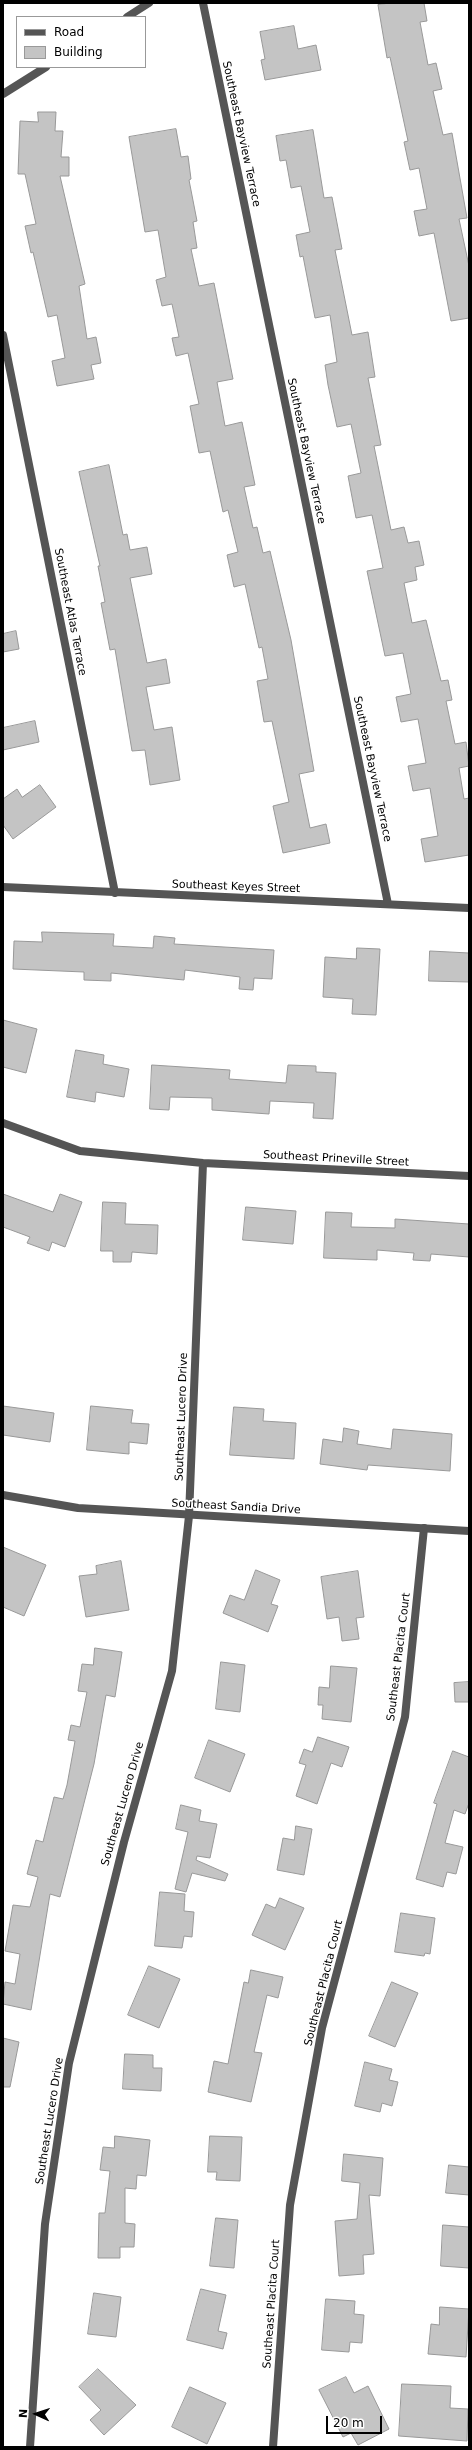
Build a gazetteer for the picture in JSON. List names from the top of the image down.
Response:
{
  "streets": {
    "street": [
      "Southeast Bayview Terrace",
      "Southeast Atlas Terrace",
      "Southeast Keyes Street",
      "Southeast Prineville Street",
      "Southeast Lucero Drive",
      "Southeast Sandia Drive",
      "Southeast Placita Court"
    ]
  },
  "crossings": [
    ["Southeast Bayview Terrace", "Southeast Keyes Street"],
    ["Southeast Atlas Terrace", "Southeast Keyes Street"],
    ["Southeast Prineville Street", "Southeast Lucero Drive"],
    ["Southeast Lucero Drive", "Southeast Sandia Drive"],
    ["Southeast Sandia Drive", "Southeast Placita Court"]
  ],
  "legend": ["Road", "Building"],
  "scale_bar": "20 m",
  "north": "left"
}
